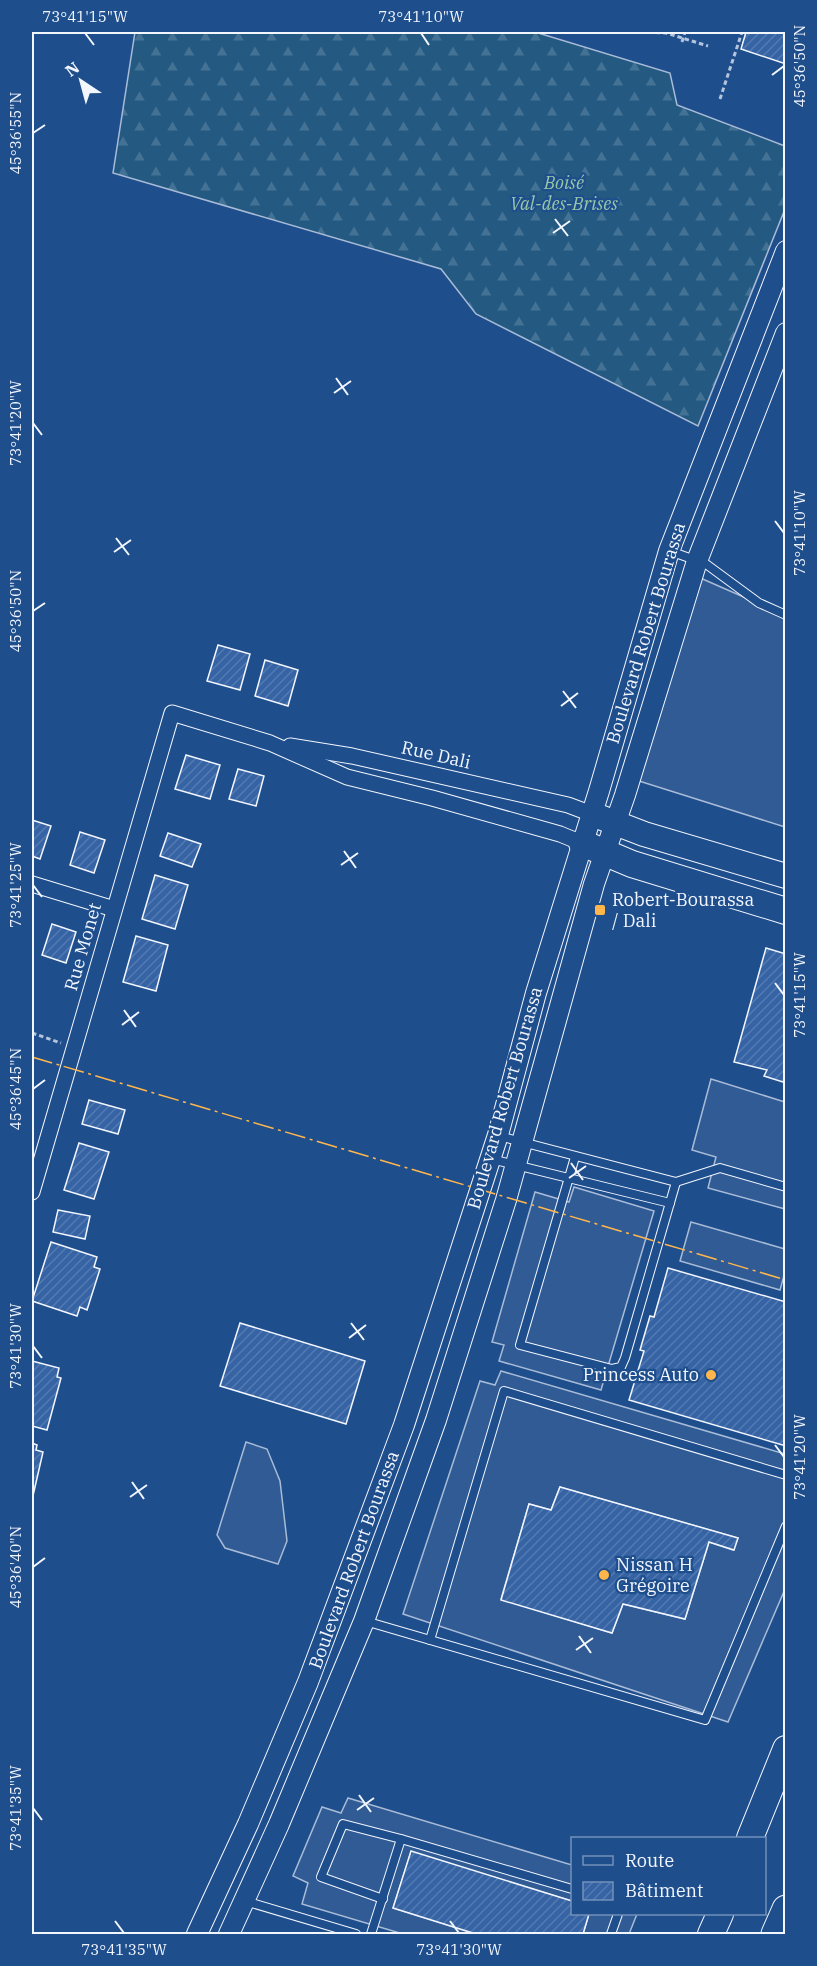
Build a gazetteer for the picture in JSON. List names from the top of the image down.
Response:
{
  "streets": {
    "street": ["Boulevard Robert Bourassa", "Rue Dali", "Rue Monet"]
  },
  "crossings": [
    ["Boulevard Robert Bourassa", "Rue Dali"],
    ["Rue Dali", "Rue Monet"]
  ],
  "parks": ["Boisé Val-des-Brises"],
  "places": {
    "transit": ["Robert-Bourassa / Dali"],
    "other": ["Princess Auto", "Nissan H Grégoire"]
  },
  "legend": ["Route", "Bâtiment"],
  "north": "top left",
  "coordinates": [
    "73°41'15\"W",
    "73°41'10\"W",
    "45°36'50\"N",
    "45°36'55\"N",
    "73°41'20\"W",
    "73°41'25\"W",
    "45°36'45\"N",
    "73°41'30\"W",
    "45°36'40\"N",
    "73°41'35\"W"
  ]
}
